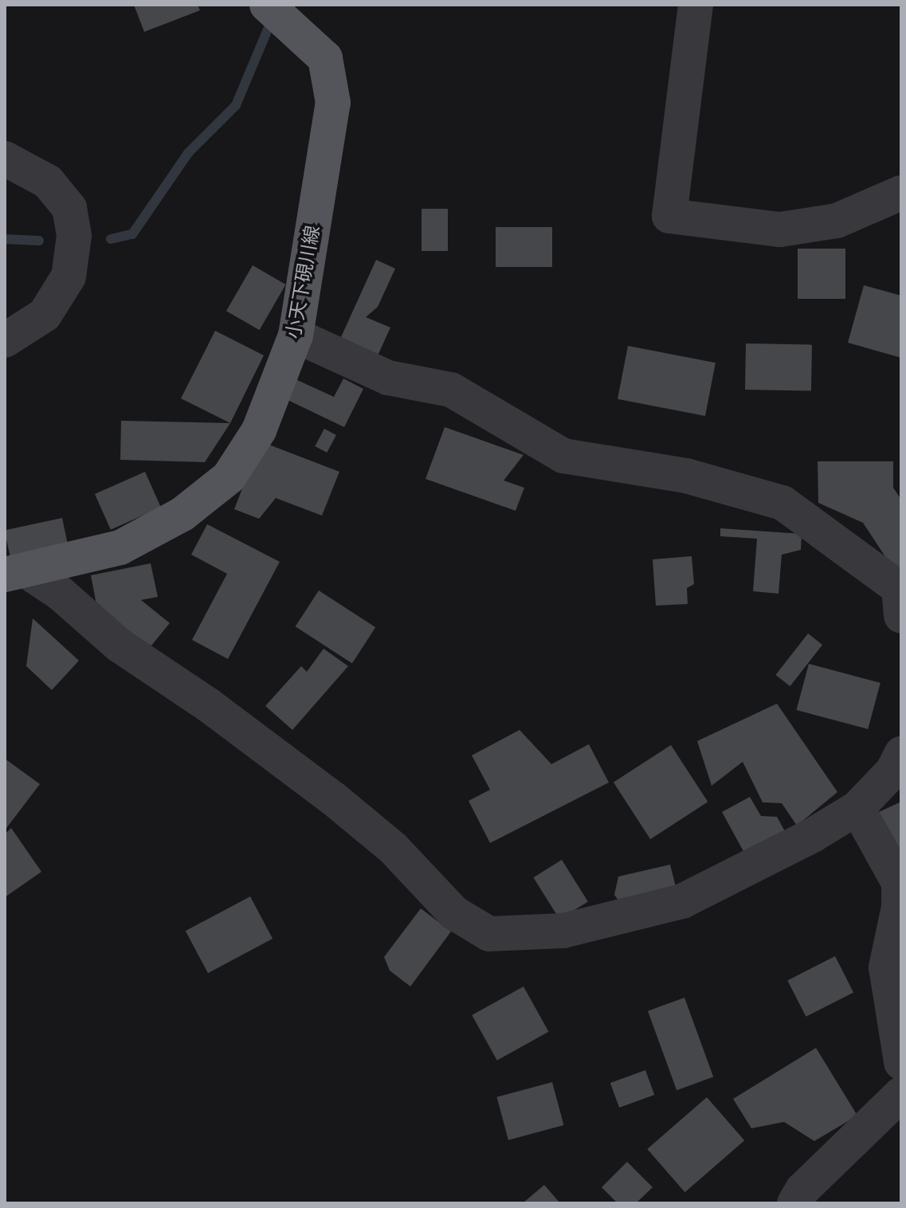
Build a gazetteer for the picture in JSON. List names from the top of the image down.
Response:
{
  "streets": {
    "main road": ["小天下硯川線"]
  }
}
